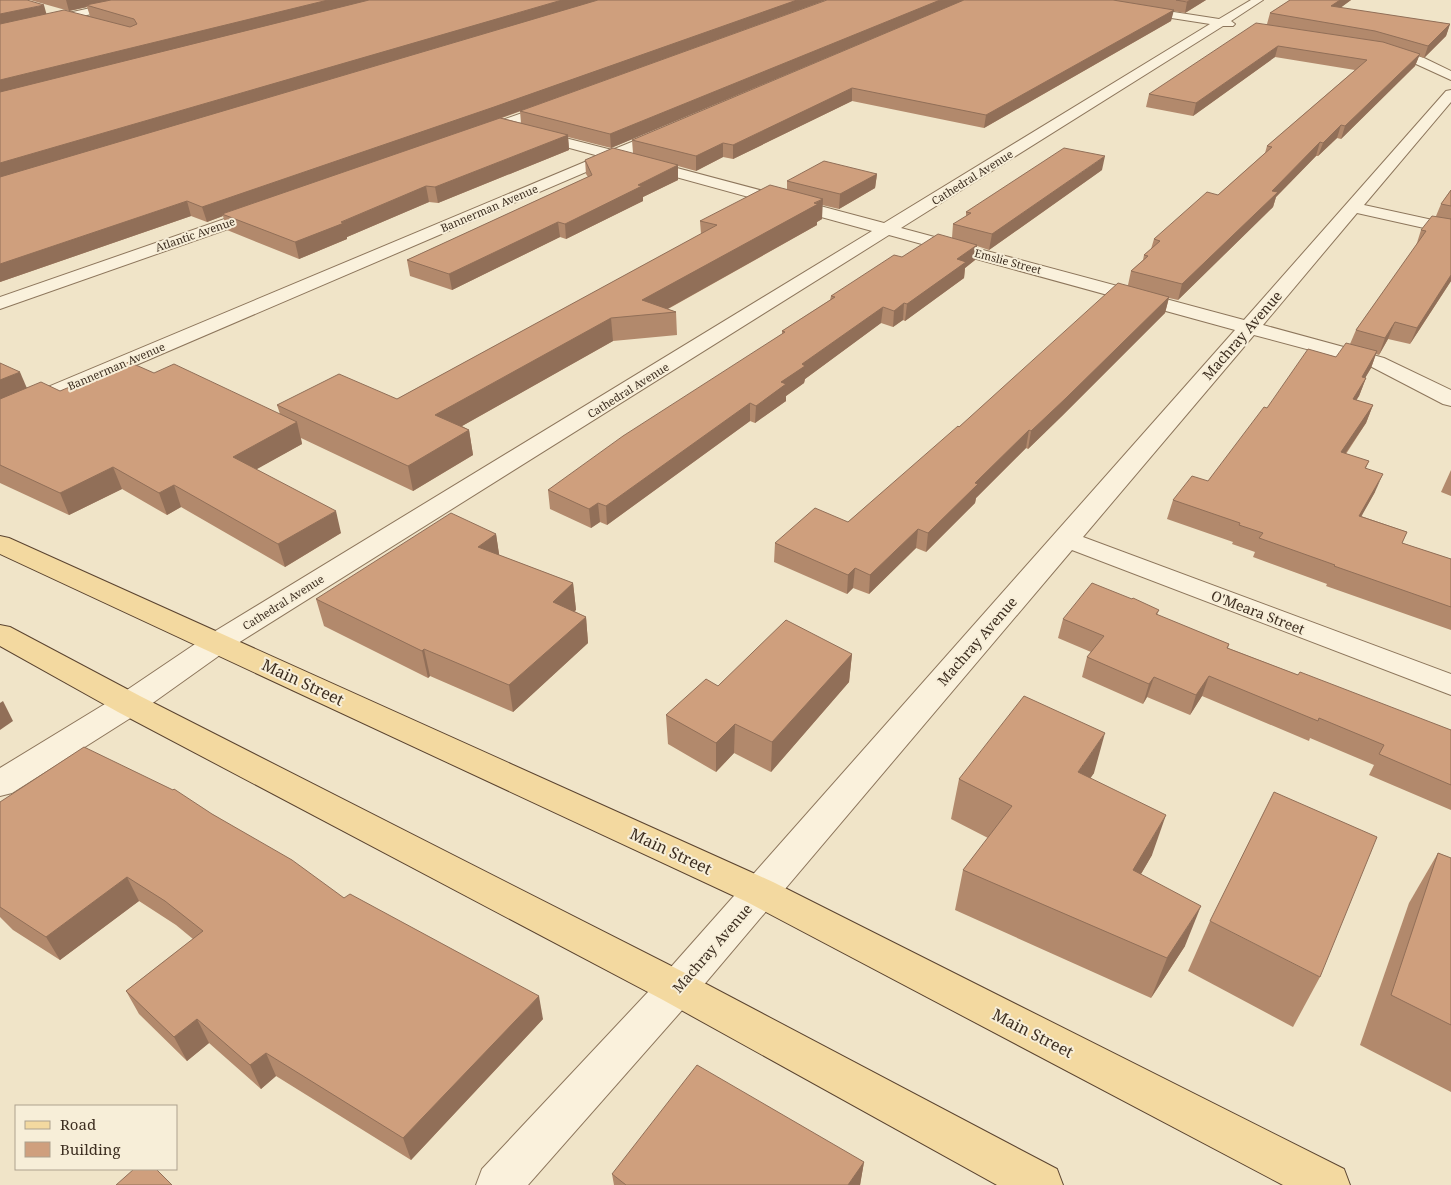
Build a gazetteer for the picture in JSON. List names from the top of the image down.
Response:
{
  "streets": {
    "main road": ["Main Street"],
    "street": [
      "Cathedral Avenue",
      "Bannerman Avenue",
      "Atlantic Avenue",
      "Emslie Street",
      "Machray Avenue",
      "O'Meara Street"
    ]
  },
  "crossings": [
    ["Cathedral Avenue", "Emslie Street"],
    ["Cathedral Avenue", "Main Street"],
    ["Bannerman Avenue", "Emslie Street"],
    ["Emslie Street", "Machray Avenue"],
    ["Machray Avenue", "O'Meara Street"],
    ["Machray Avenue", "Main Street"]
  ],
  "legend": ["Road", "Building"]
}
